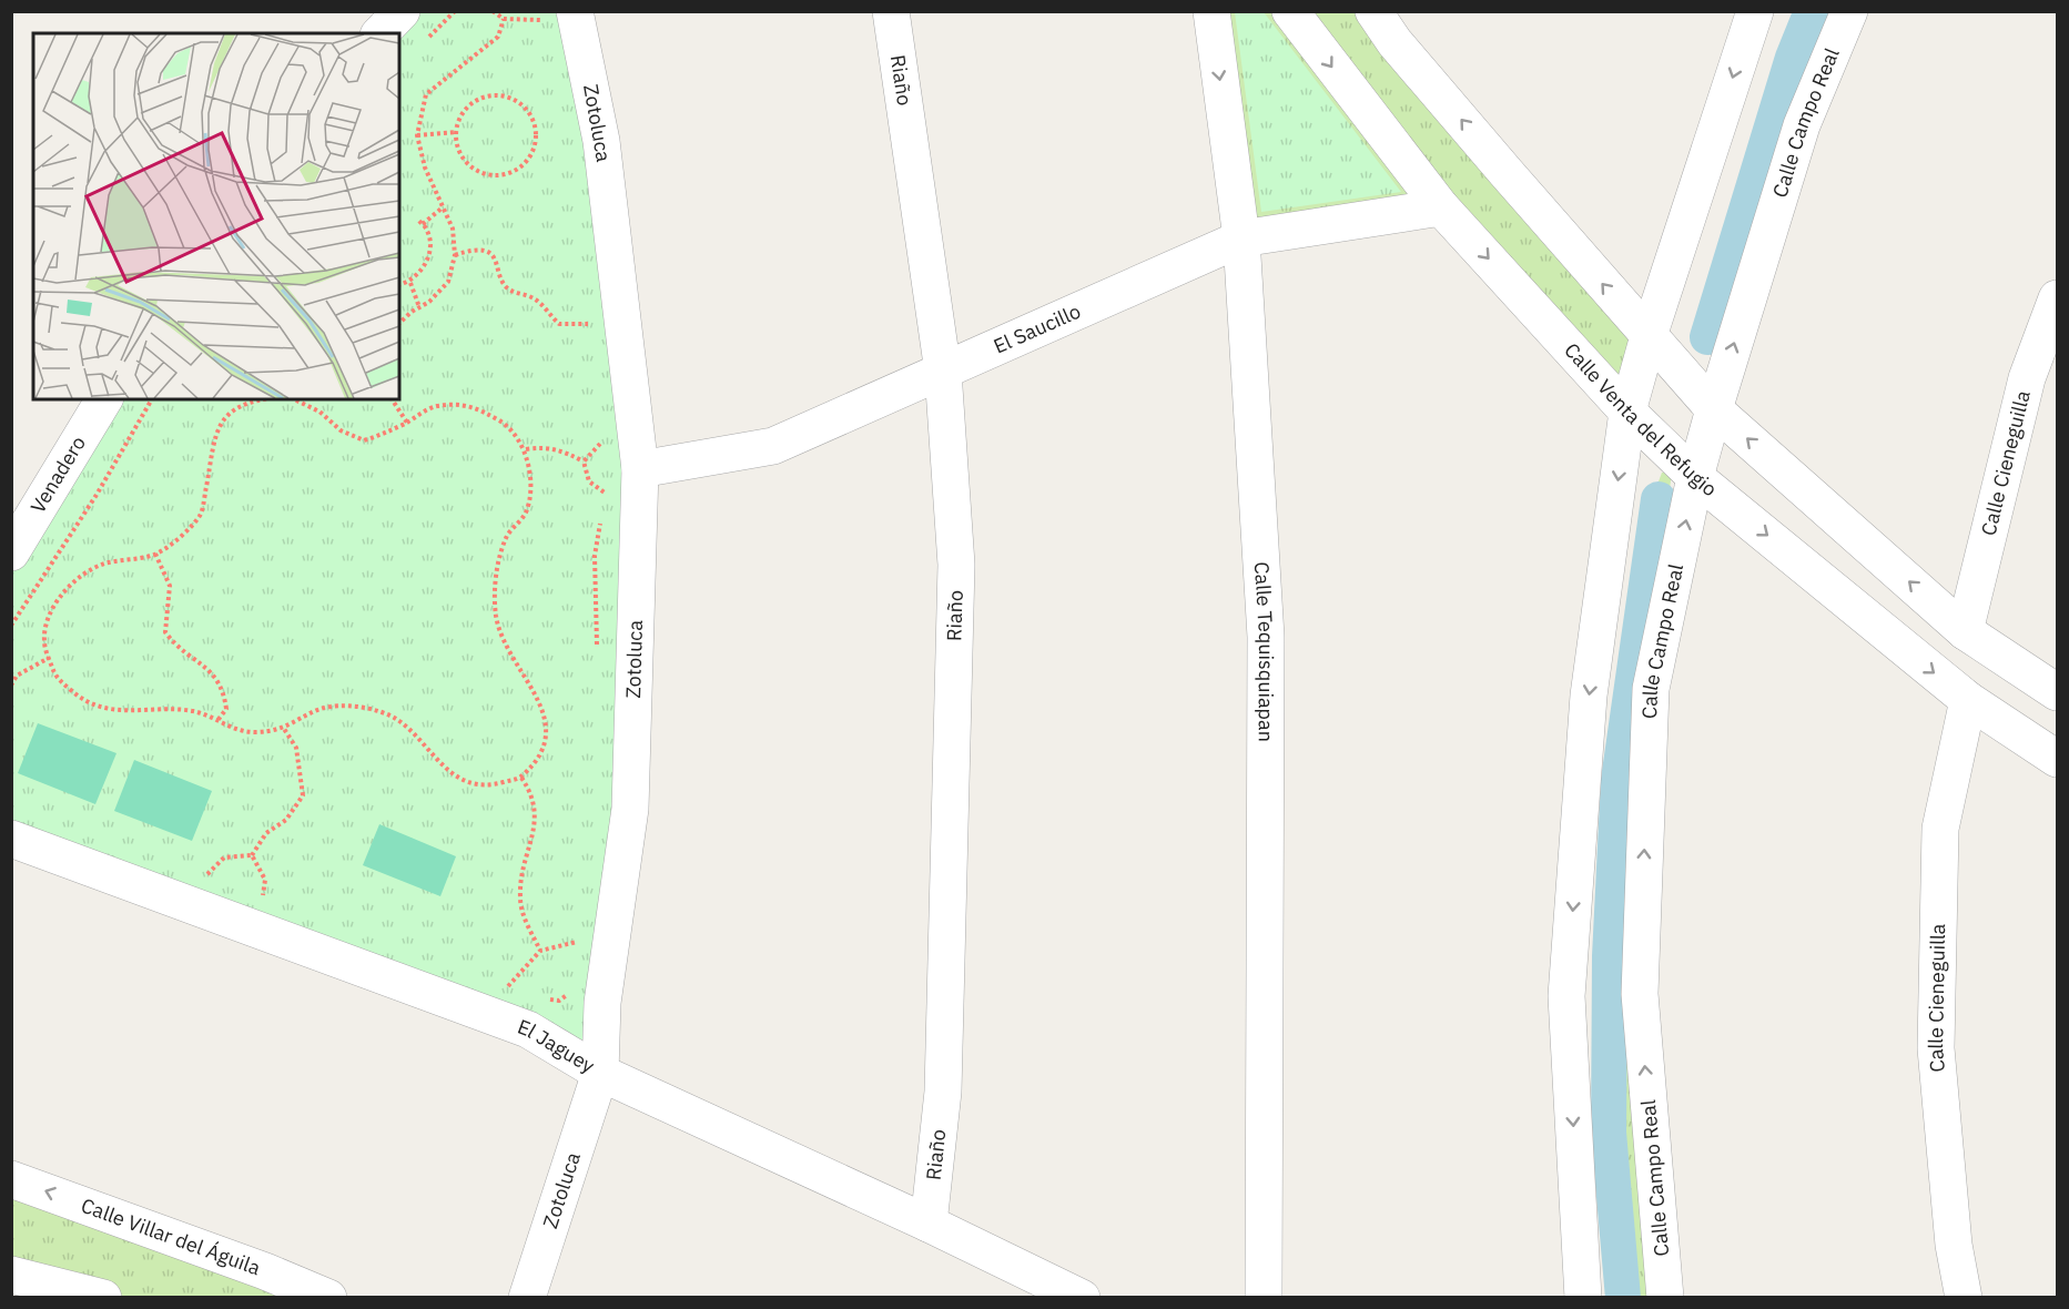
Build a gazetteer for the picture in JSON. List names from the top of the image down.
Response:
{
  "streets": {
    "street": [
      "Riaño",
      "Zotoluca",
      "Calle Campo Real",
      "El Saucillo",
      "Calle Venta del Refugio",
      "Calle Cieneguilla",
      "Venadero",
      "Calle Tequisquiapan",
      "El Jaguey",
      "Calle Villar del Águila"
    ]
  },
  "crossings": [
    ["Riaño", "El Saucillo"],
    ["Riaño", "El Jaguey"],
    ["Zotoluca", "El Saucillo"],
    ["Zotoluca", "El Jaguey"],
    ["Calle Campo Real", "Calle Venta del Refugio"],
    ["El Saucillo", "Calle Venta del Refugio"],
    ["El Saucillo", "Calle Tequisquiapan"],
    ["Calle Venta del Refugio", "Calle Cieneguilla"]
  ],
  "one_way": ["Calle Villar del Águila"]
}
